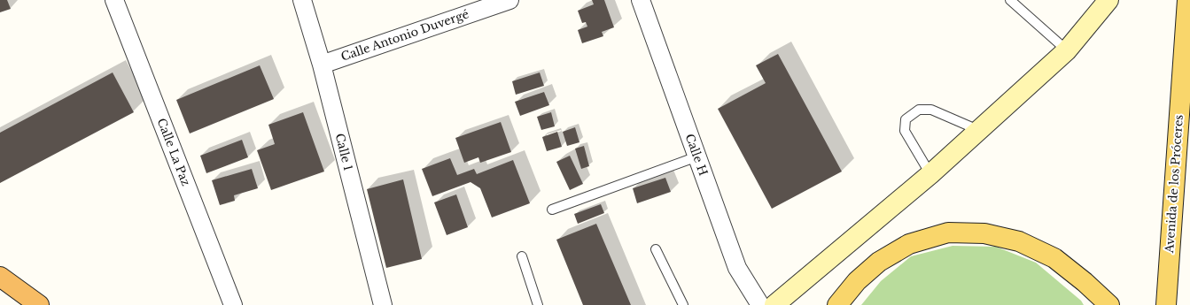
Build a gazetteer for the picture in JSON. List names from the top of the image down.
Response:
{
  "streets": {
    "main road": ["Avenida de los Próceres"],
    "street": [
      "Calle Antonio Duvergé",
      "Calle La Paz",
      "Calle 1",
      "Calle H"
    ]
  },
  "crossings": [
    ["Calle Antonio Duvergé", "Calle 1"]
  ]
}
